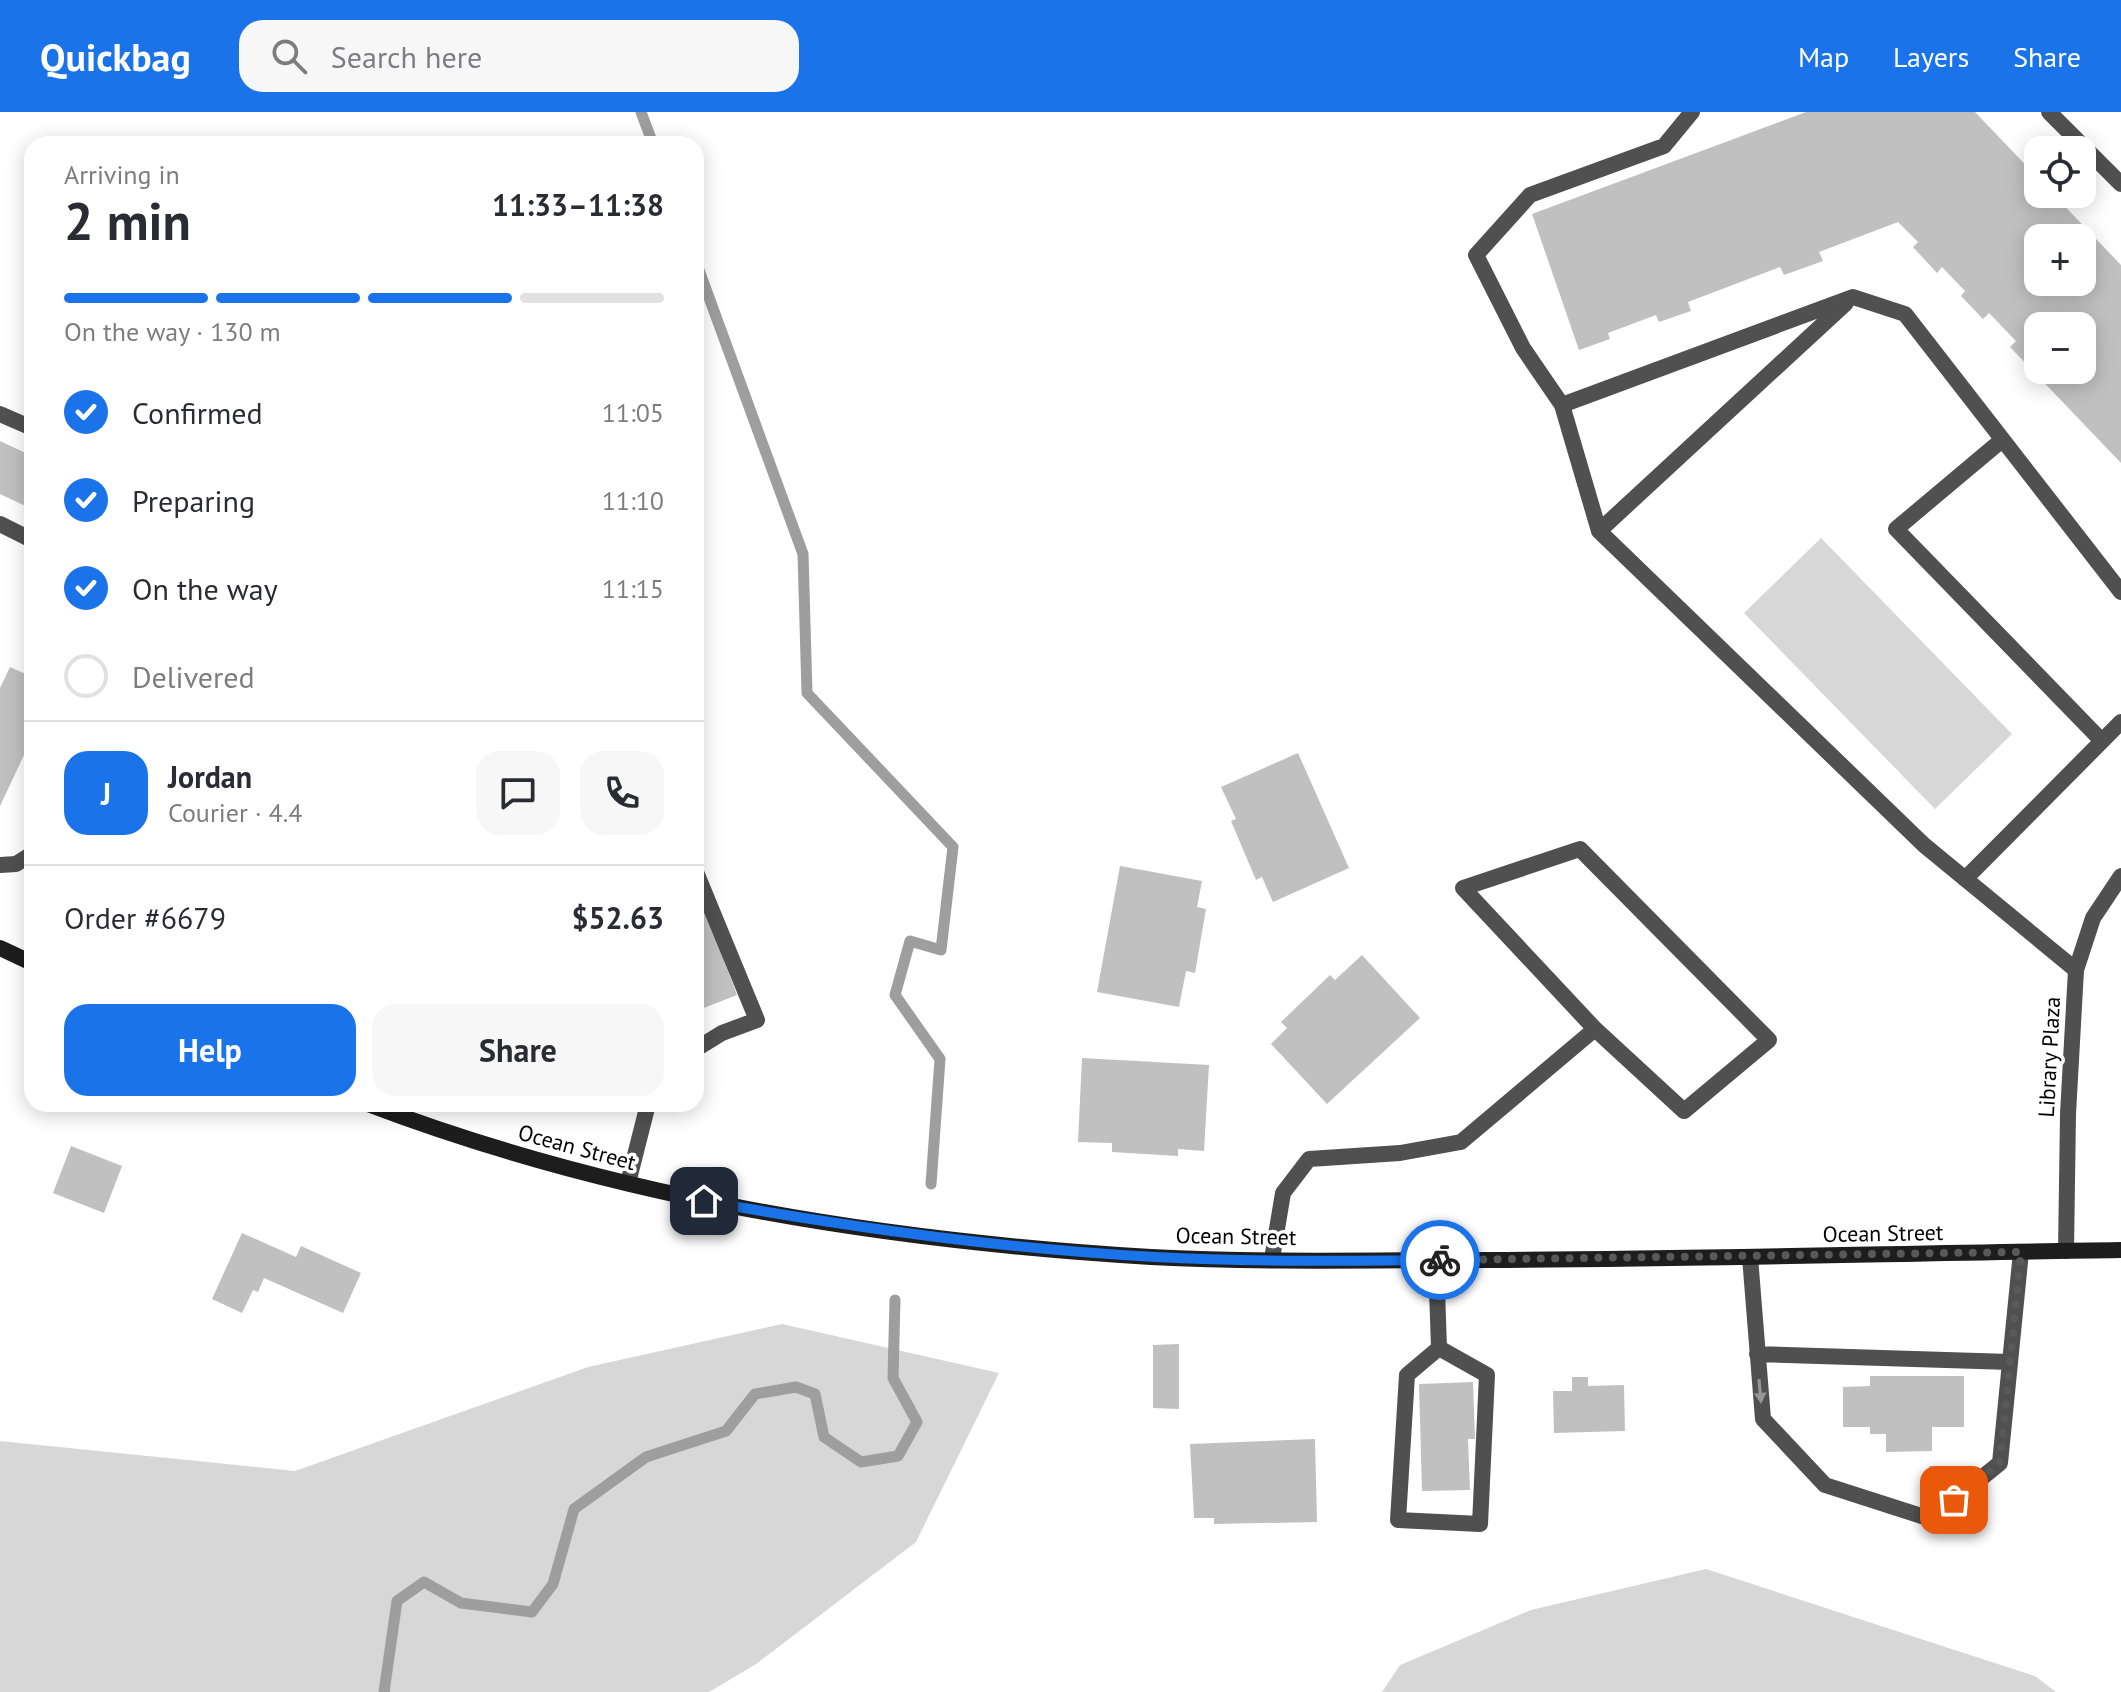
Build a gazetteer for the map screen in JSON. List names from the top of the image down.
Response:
{
  "streets": {
    "main road": ["Ocean Street"],
    "lane": ["Library Plaza"]
  },
  "crossings": [
    ["Library Plaza", "Ocean Street"]
  ],
  "page": {
    "header": "Quickbag",
    "search": "Search here",
    "nav": ["Map", "Layers", "Share"],
    "map_buttons": ["+", "−"],
    "heading": ["2 min", "Arriving in", "11:33–11:38"],
    "panel": [
      "Jordan",
      "Courier · 4.4",
      "Order #6679",
      "$52.63"
    ],
    "bar": "On the way · 130 m",
    "list": [
      ["Confirmed", "11:05"],
      ["Preparing", "11:10"],
      ["On the way", "11:15"],
      "Delivered"
    ],
    "round": "J",
    "buttons": ["Help", "Share"]
  }
}
